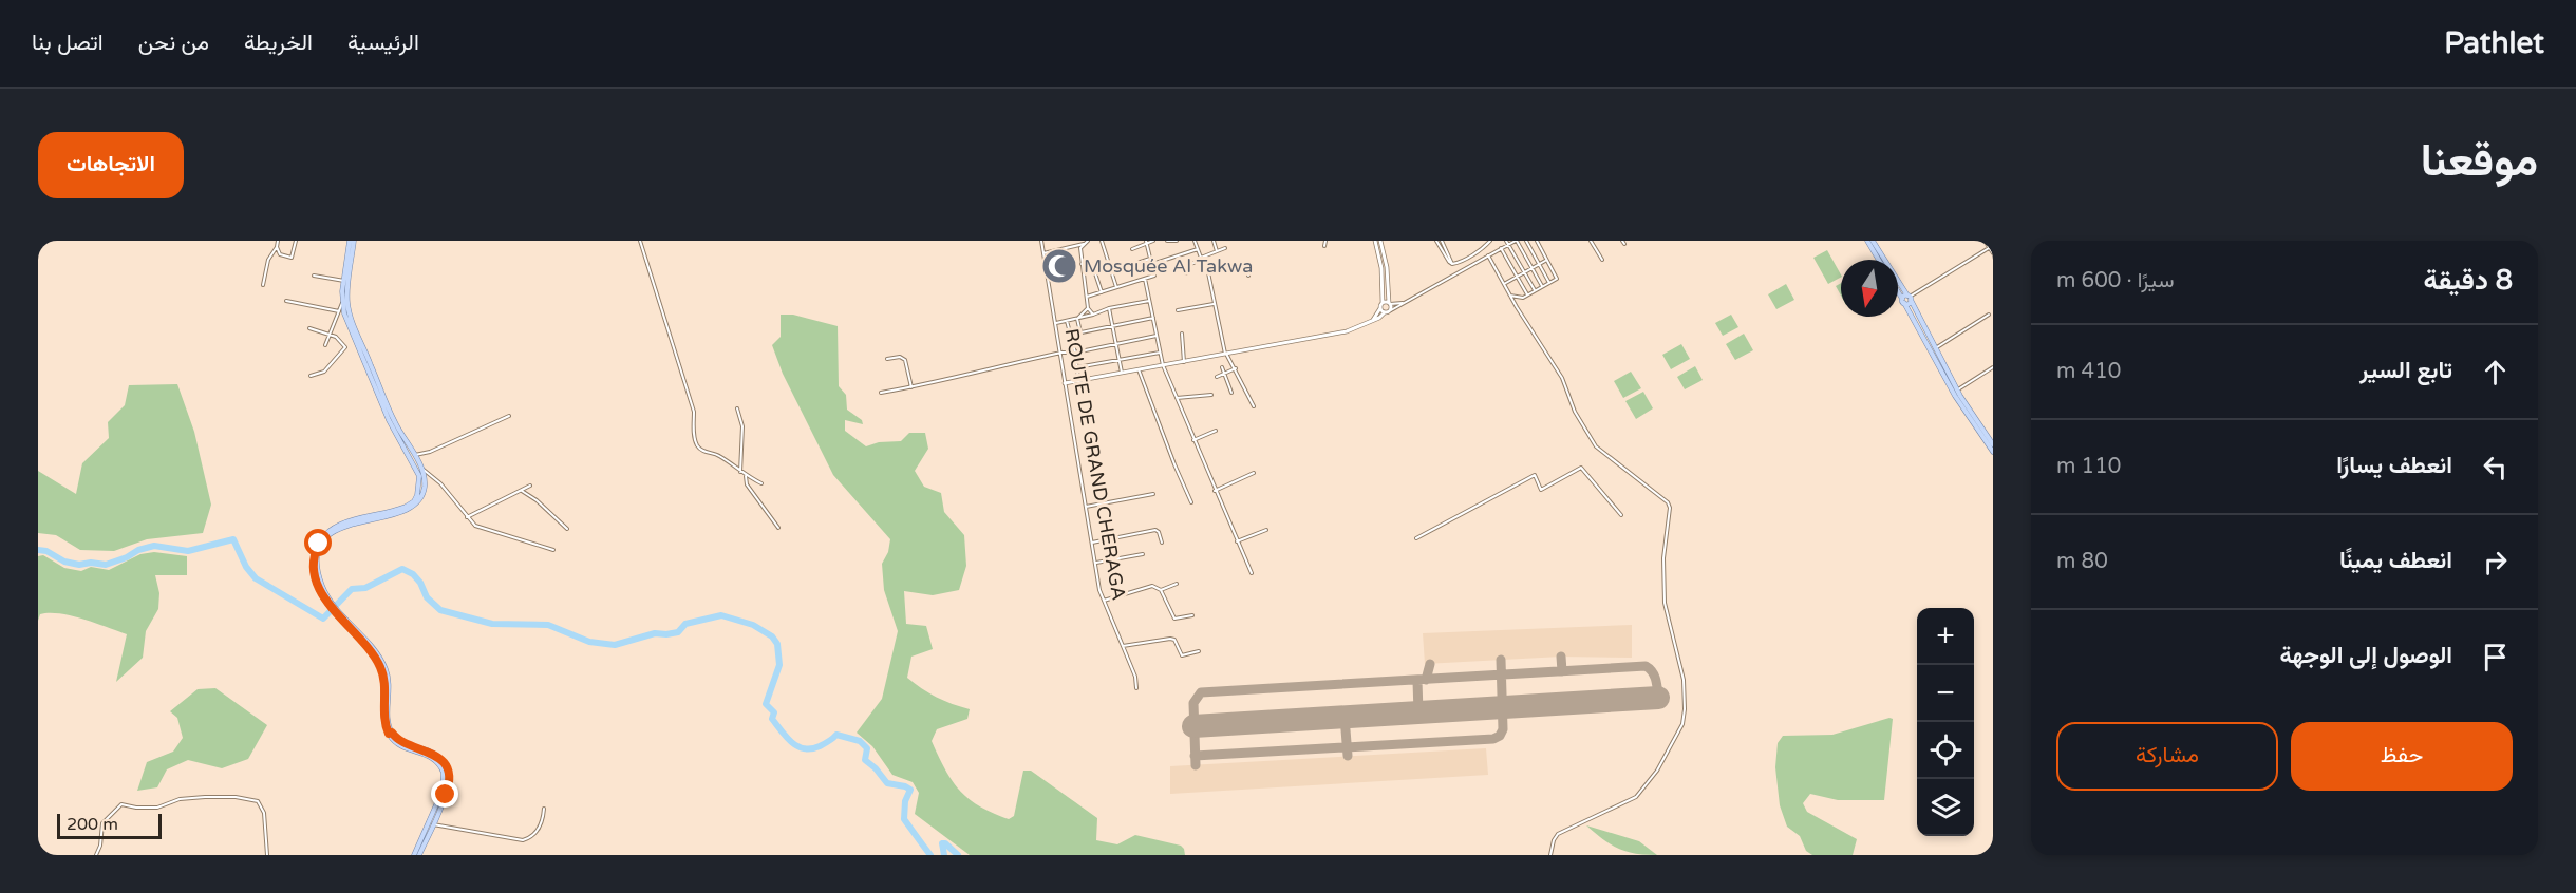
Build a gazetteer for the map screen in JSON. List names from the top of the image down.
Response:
{
  "streets": {
    "street": ["ROUTE DE GRAND CHERAGA"]
  },
  "places": {
    "mosque": ["Mosquée Al Takwa"]
  },
  "scale_bar": "200 m",
  "north": "bottom",
  "page": {
    "header": "Pathlet",
    "nav": [
      "الرئيسية",
      "الخريطة",
      "من نحن",
      "اتصل بنا"
    ],
    "title": "موقعنا",
    "buttons": [
      "الاتجاهات",
      ["حفظ", "مشاركة"]
    ],
    "heading": ["8 دقيقة", "سيرًا · 600 m"],
    "list": [
      ["تابع السير", "410 m"],
      ["انعطف يسارًا", "110 m"],
      ["انعطف يمينًا", "80 m"],
      "الوصول إلى الوجهة"
    ],
    "map_buttons": ["+", "−"],
    "scale": "200 m"
  }
}
